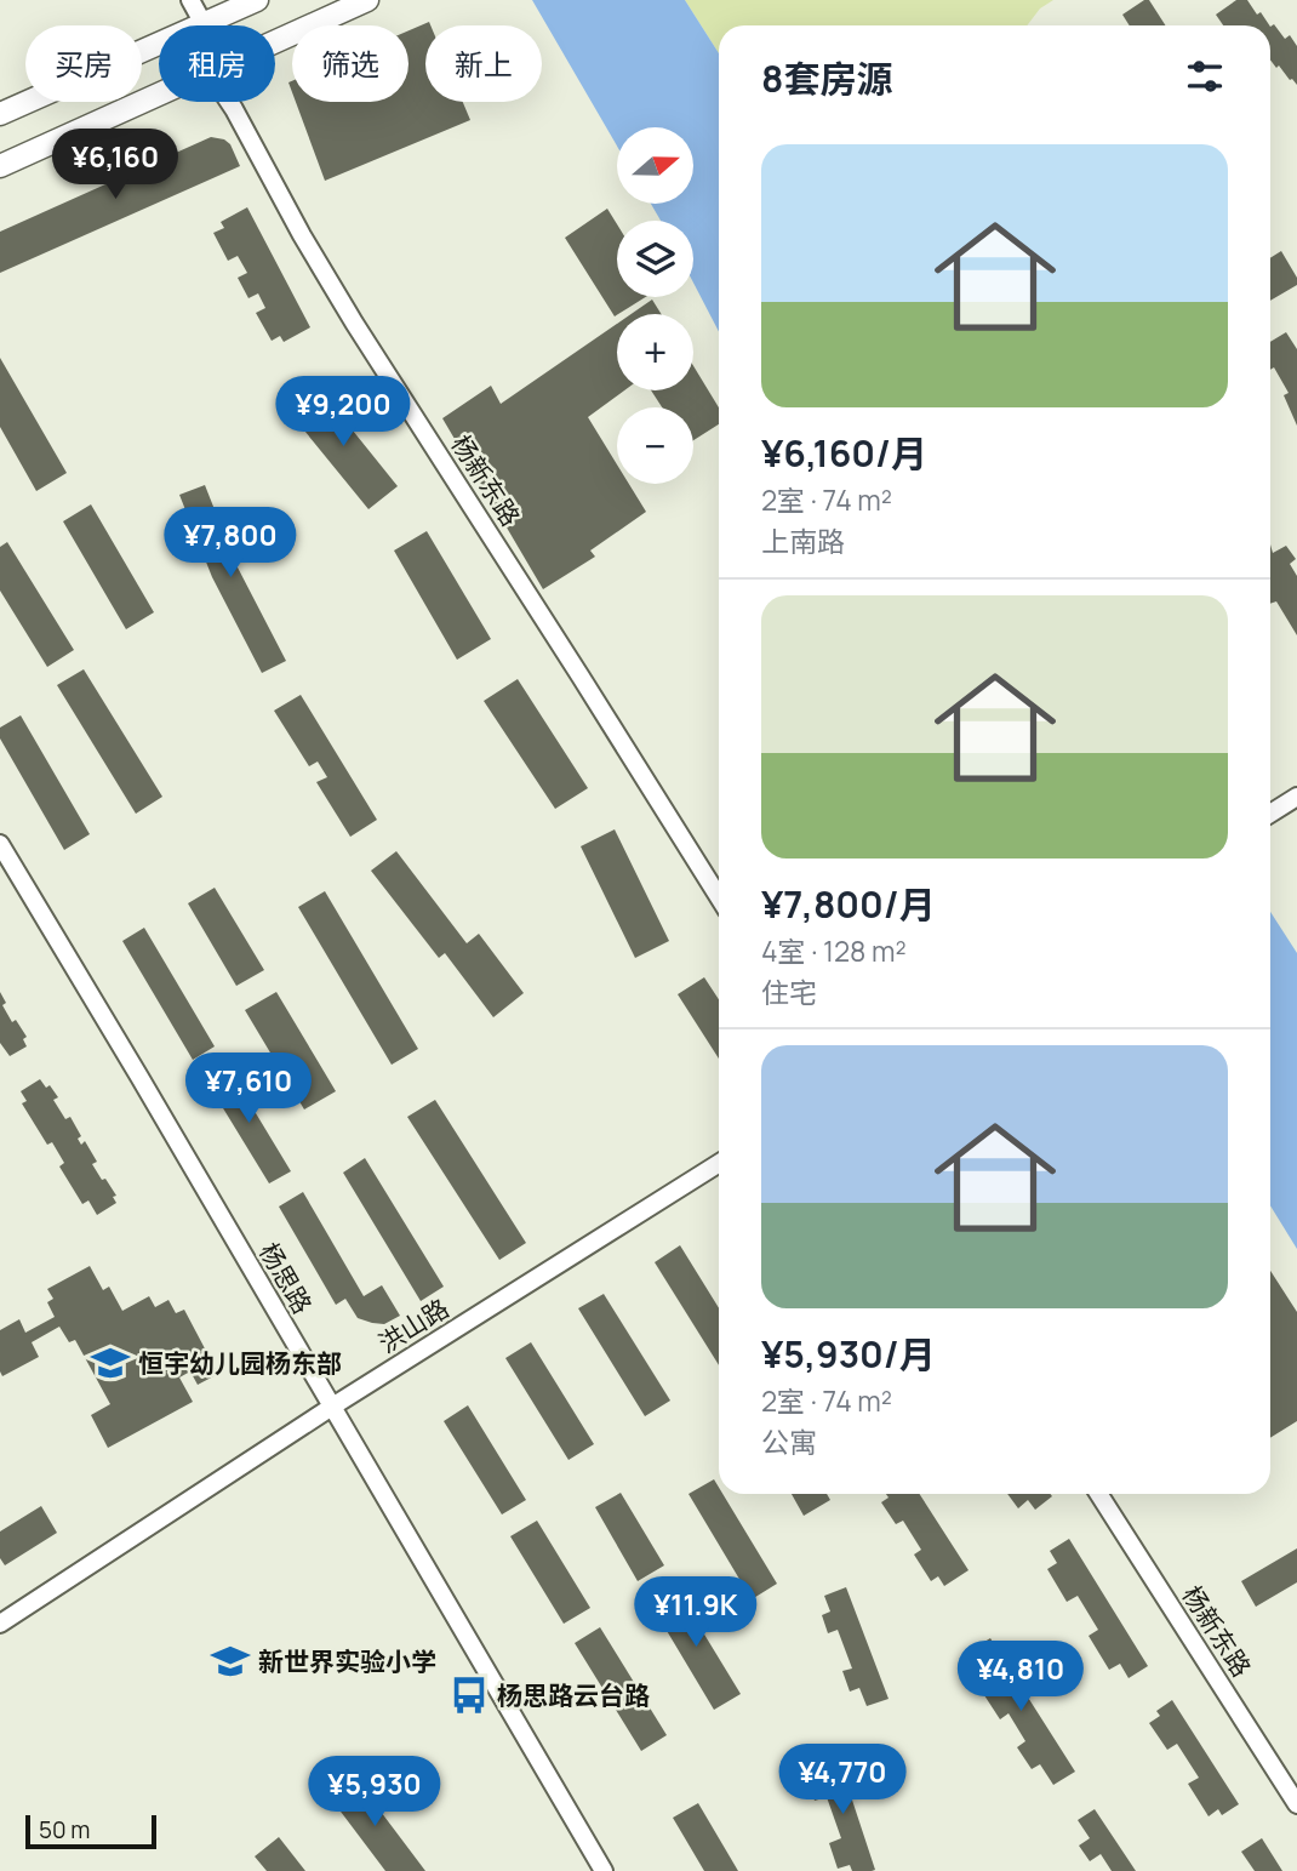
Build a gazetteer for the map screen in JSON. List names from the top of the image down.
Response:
{
  "streets": {
    "street": ["杨新东路", "杨思路", "洪山路"]
  },
  "crossings": [
    ["杨思路", "洪山路"]
  ],
  "places": {
    "school or university": ["恒宇幼儿园杨东部", "新世界实验小学"],
    "bus stop": ["杨思路云台路"]
  },
  "scale_bar": "50 m",
  "north": "right",
  "page": {
    "chip": [
      "买房",
      "租房",
      "筛选",
      "新上"
    ],
    "heading": "8套房源",
    "map_buttons": ["+", "−"],
    "list": [
      {
        "name": "¥6,160/月",
        "note": "2室 · 74 m² · 上南路"
      },
      {
        "name": "¥7,800/月",
        "note": "4室 · 128 m² · 住宅"
      },
      {
        "name": "¥5,930/月",
        "note": "2室 · 74 m² · 公寓"
      }
    ],
    "price": [
      "¥6,160",
      "¥9,200",
      "¥7,800",
      "¥7,610",
      "¥11.9K",
      "¥4,810",
      "¥4,770",
      "¥5,930"
    ],
    "scale": "50 m"
  }
}
